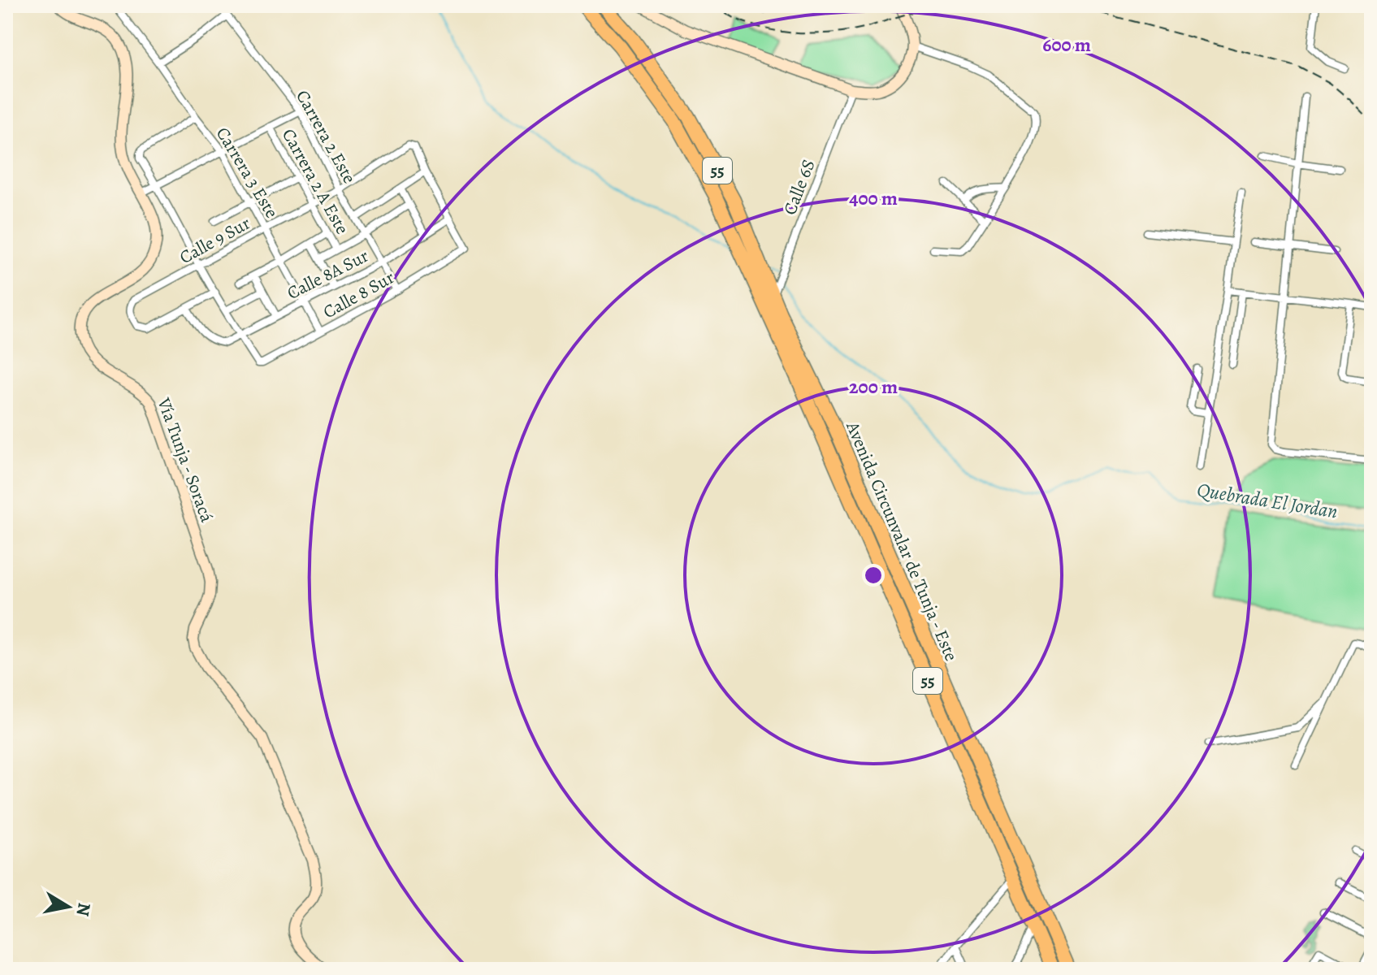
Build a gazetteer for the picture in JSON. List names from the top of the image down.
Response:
{
  "streets": {
    "highway": ["55", "Avenida Circunvalar de Tunja - Este"],
    "main road": ["Vía Tunja - Soracá"],
    "street": [
      "Carrera 2 Este",
      "Carrera 3 Este",
      "Carrera 2 A Este",
      "Calle 6S",
      "Calle 9 Sur",
      "Calle 8A Sur",
      "Calle 8 Sur"
    ]
  },
  "crossings": [
    ["Carrera 2 Este", "Calle 9 Sur"],
    ["Carrera 2 Este", "Calle 8A Sur"],
    ["Carrera 2 Este", "Calle 8 Sur"],
    ["Carrera 3 Este", "Calle 9 Sur"],
    ["Carrera 3 Este", "Calle 8A Sur"],
    ["Carrera 3 Este", "Calle 8 Sur"],
    ["Carrera 2 A Este", "Calle 9 Sur"],
    ["Calle 6S", "Avenida Circunvalar de Tunja - Este"],
    ["Calle 9 Sur", "Calle 8A Sur"],
    ["Calle 8A Sur", "Calle 8 Sur"]
  ],
  "water": ["Quebrada El Jordan"],
  "north": "right",
  "rings": ["600 m", "400 m", "200 m"]
}
